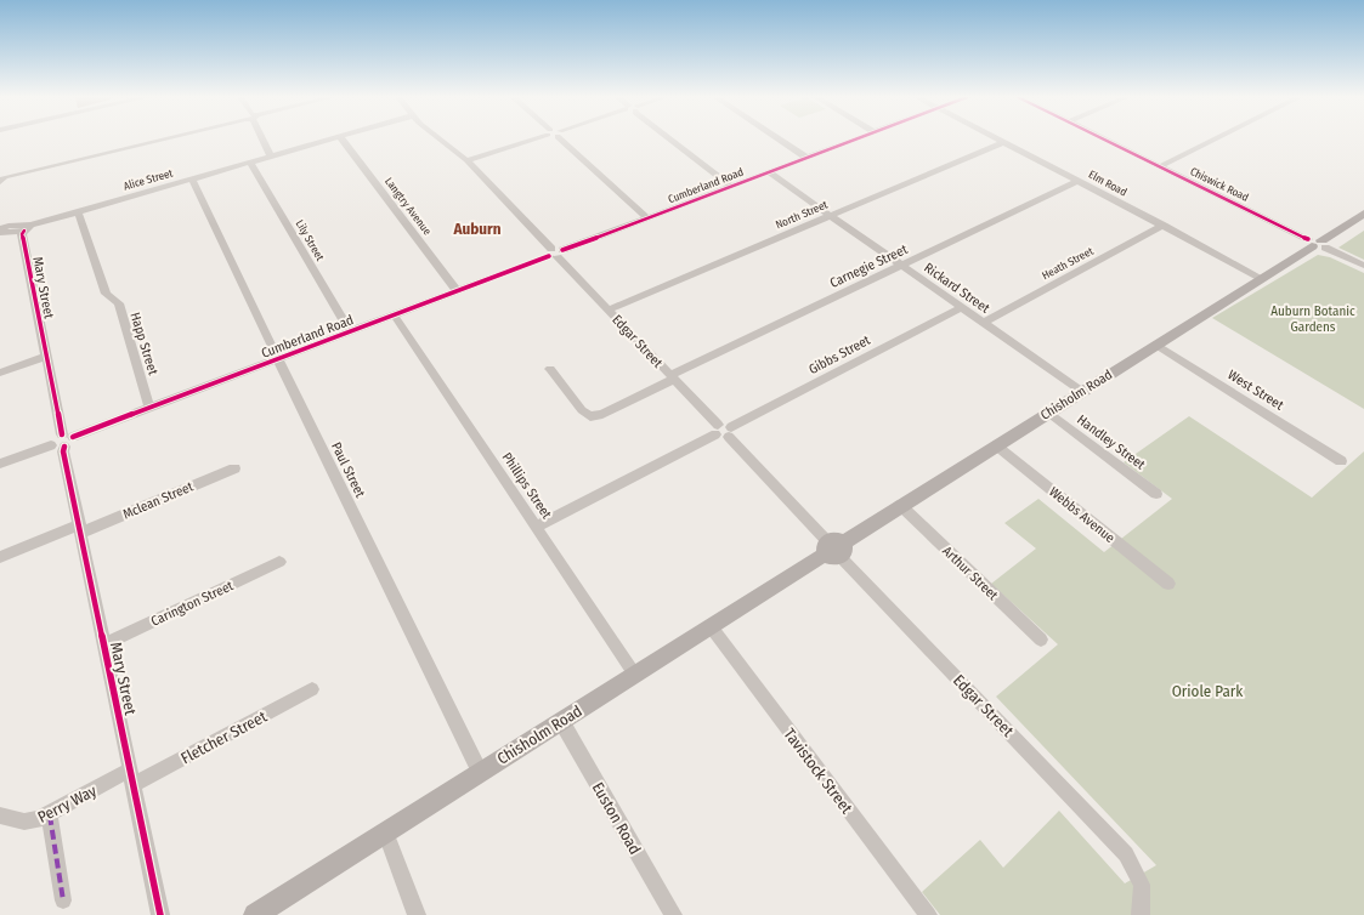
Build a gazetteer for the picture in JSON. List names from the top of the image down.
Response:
{
  "streets": {
    "main road": ["Chisholm Road"],
    "street": [
      "Alice Street",
      "Elm Road",
      "Chiswick Road",
      "Cumberland Road",
      "Langtry Avenue",
      "North Street",
      "Lily Street",
      "Heath Street",
      "Carnegie Street",
      "Mary Street",
      "Rickard Street",
      "Edgar Street",
      "Happ Street",
      "Gibbs Street",
      "West Street",
      "Handley Street",
      "Paul Street",
      "Phillips Street",
      "Mclean Street",
      "Webbs Avenue",
      "Arthur Street",
      "Carington Street",
      "Fletcher Street",
      "Tavistock Street",
      "Perry Way",
      "Euston Road"
    ]
  },
  "crossings": [
    ["Alice Street", "Lily Street"],
    ["Alice Street", "Mary Street"],
    ["Alice Street", "Happ Street"],
    ["Alice Street", "Paul Street"],
    ["Elm Road", "North Street"],
    ["Elm Road", "Heath Street"],
    ["Elm Road", "Carnegie Street"],
    ["Elm Road", "Chisholm Road"],
    ["Chiswick Road", "Chisholm Road"],
    ["Cumberland Road", "Langtry Avenue"],
    ["Cumberland Road", "Lily Street"],
    ["Cumberland Road", "Mary Street"],
    ["Cumberland Road", "Rickard Street"],
    ["Cumberland Road", "Edgar Street"],
    ["Cumberland Road", "Happ Street"],
    ["Cumberland Road", "Paul Street"],
    ["Cumberland Road", "Phillips Street"],
    ["North Street", "Rickard Street"],
    ["North Street", "Edgar Street"],
    ["Heath Street", "Rickard Street"],
    ["Carnegie Street", "Rickard Street"],
    ["Carnegie Street", "Edgar Street"],
    ["Mary Street", "Mclean Street"],
    ["Mary Street", "Carington Street"],
    ["Mary Street", "Fletcher Street"],
    ["Mary Street", "Perry Way"],
    ["Rickard Street", "Gibbs Street"],
    ["Rickard Street", "Chisholm Road"],
    ["Edgar Street", "Gibbs Street"],
    ["Edgar Street", "Chisholm Road"],
    ["West Street", "Chisholm Road"],
    ["Chisholm Road", "Handley Street"],
    ["Chisholm Road", "Paul Street"],
    ["Chisholm Road", "Phillips Street"],
    ["Chisholm Road", "Webbs Avenue"],
    ["Chisholm Road", "Arthur Street"],
    ["Chisholm Road", "Tavistock Street"],
    ["Chisholm Road", "Euston Road"],
    ["Fletcher Street", "Perry Way"]
  ],
  "districts": ["Auburn"],
  "parks": ["Auburn Botanic Gardens", "Oriole Park"]
}
